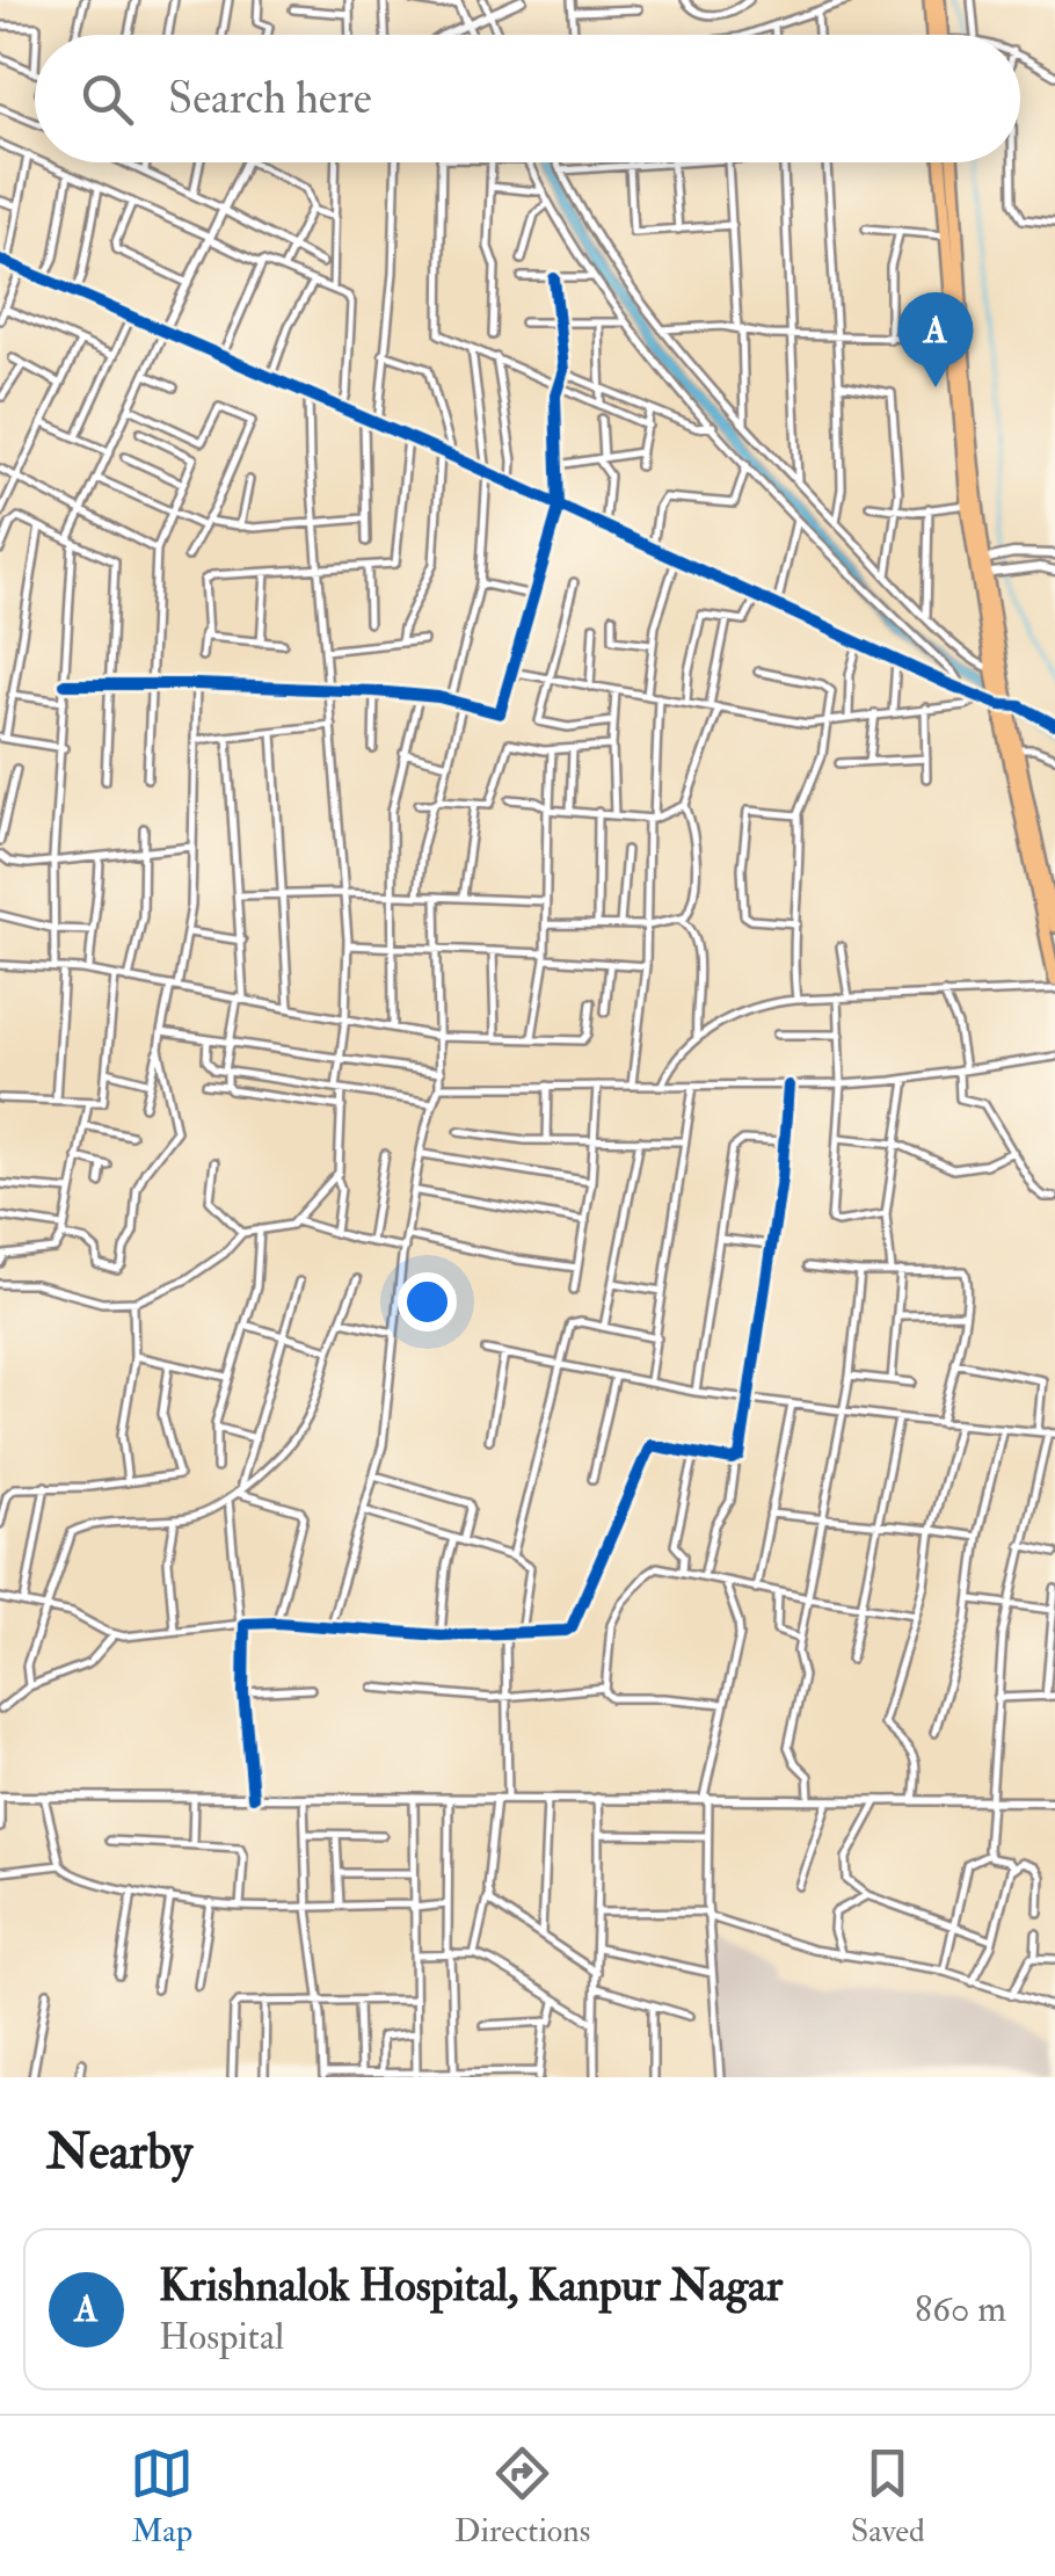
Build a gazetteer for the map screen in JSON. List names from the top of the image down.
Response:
{
  "page": {
    "search": "Search here",
    "pins": "A",
    "heading": "Nearby",
    "list": [
      {
        "mark": "A",
        "name": "Krishnalok Hospital, Kanpur Nagar",
        "note": "Hospital",
        "value": "860 m"
      }
    ],
    "nav": ["Map", "Directions", "Saved"]
  }
}
